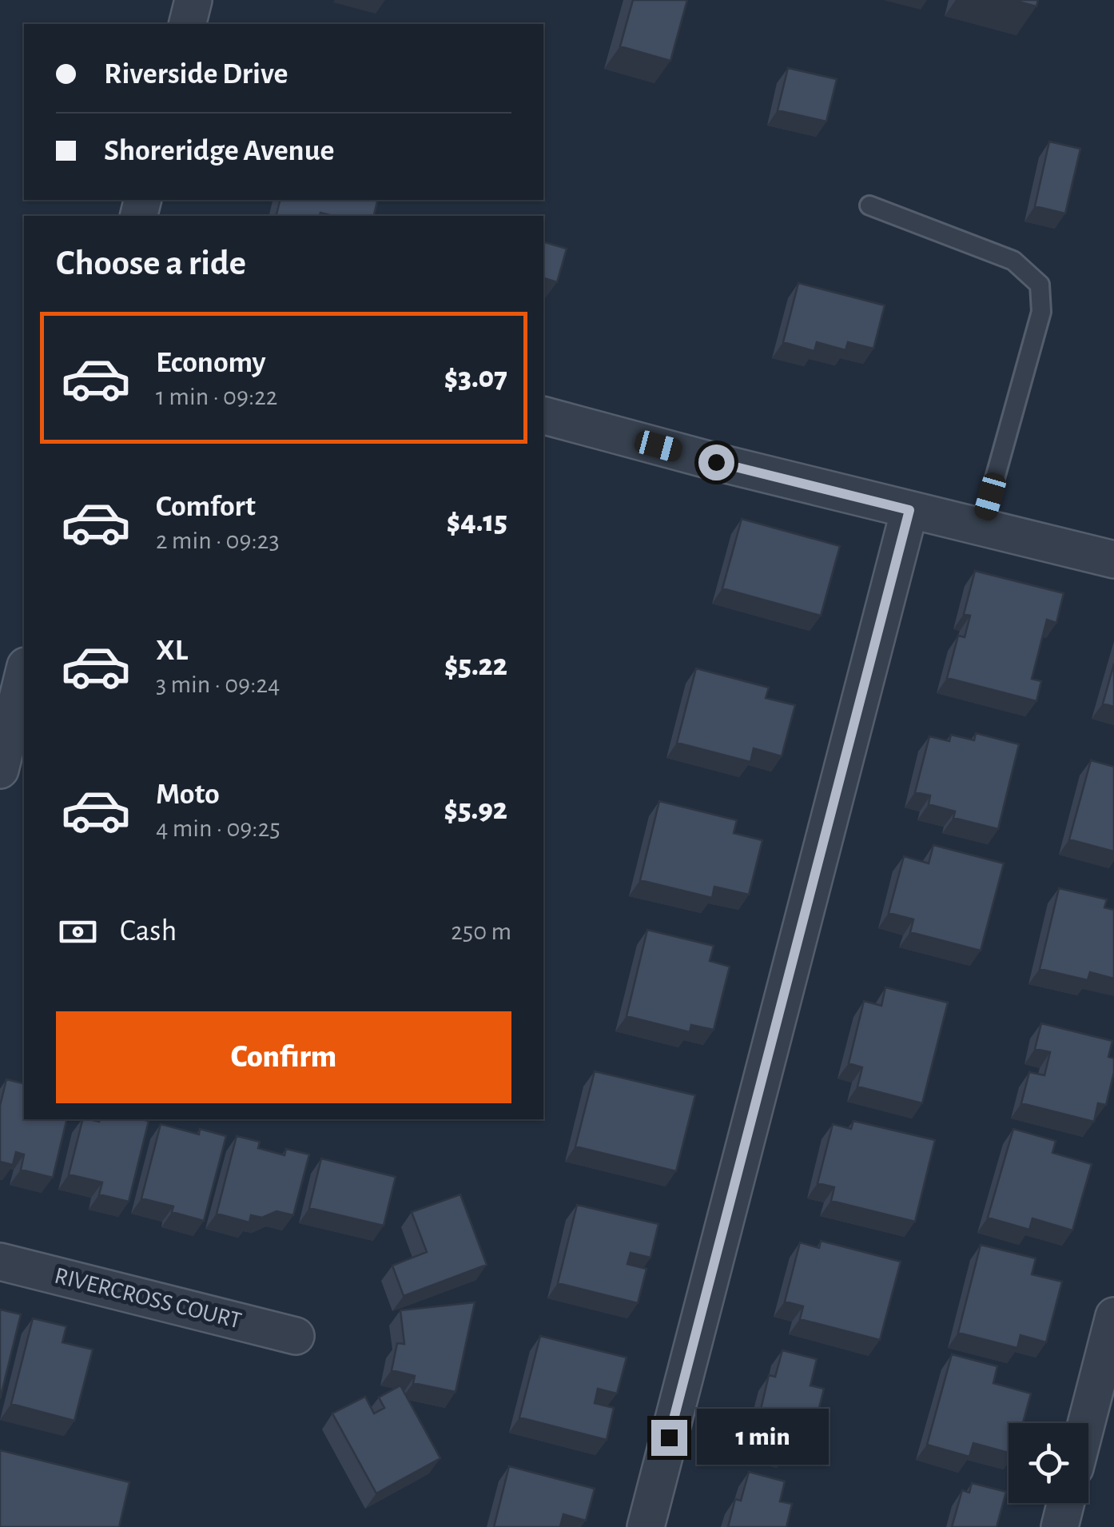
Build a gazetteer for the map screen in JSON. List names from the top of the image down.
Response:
{
  "streets": {
    "street": ["RIVERCROSS COURT"]
  },
  "page": {
    "banner": ["Riverside Drive", "Shoreridge Avenue"],
    "heading": "Choose a ride",
    "list": [
      {
        "name": "Economy",
        "note": "1 min · 09:22",
        "value": "$3.07"
      },
      {
        "name": "Comfort",
        "note": "2 min · 09:23",
        "value": "$4.15"
      },
      {
        "name": "XL",
        "note": "3 min · 09:24",
        "value": "$5.22"
      },
      {
        "name": "Moto",
        "note": "4 min · 09:25",
        "value": "$5.92"
      }
    ],
    "pay": ["Cash", "250 m"],
    "buttons": "Confirm",
    "bubble": "1 min"
  }
}
